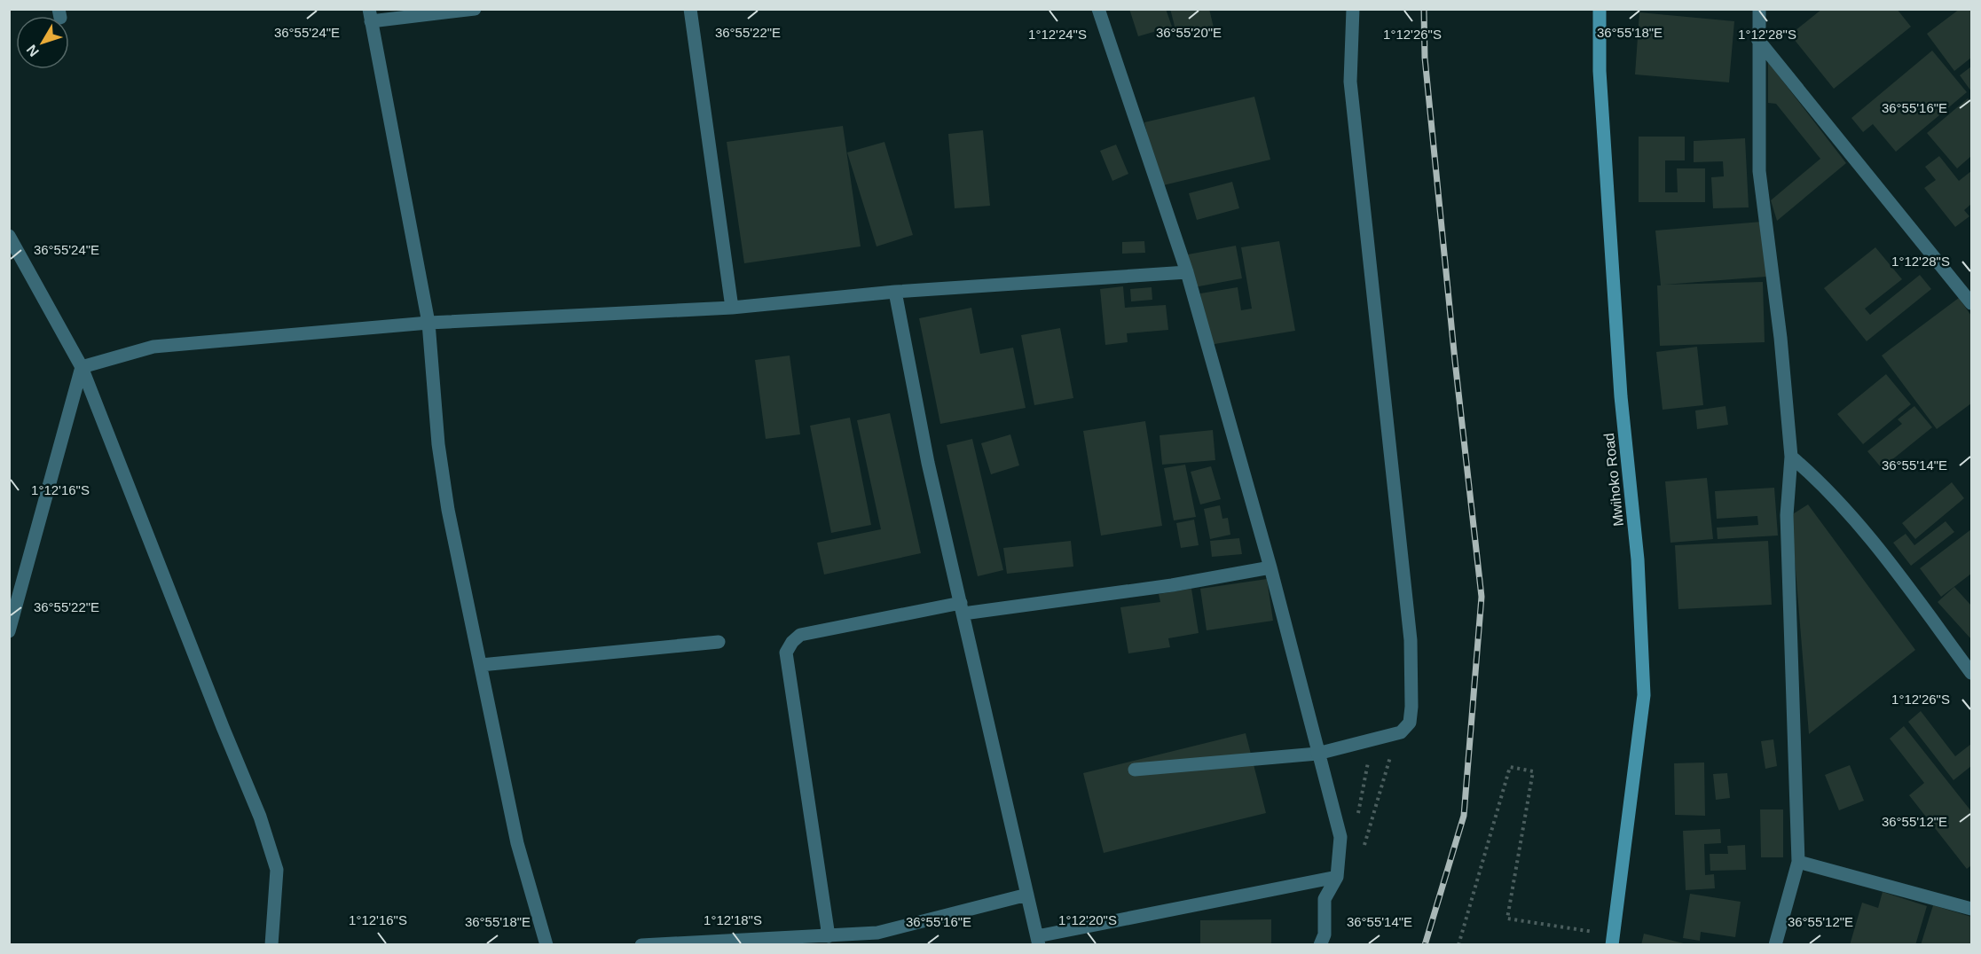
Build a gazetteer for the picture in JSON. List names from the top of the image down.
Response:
{
  "streets": {
    "street": ["Mwihoko Road"]
  },
  "north": "bottom left",
  "coordinates": [
    "36°55'24\"E",
    "36°55'22\"E",
    "36°55'20\"E",
    "36°55'18\"E",
    "1°12'28\"S",
    "1°12'24\"S",
    "1°12'26\"S",
    "36°55'16\"E",
    "36°55'14\"E",
    "1°12'16\"S",
    "36°55'12\"E",
    "1°12'18\"S",
    "1°12'20\"S"
  ]
}
